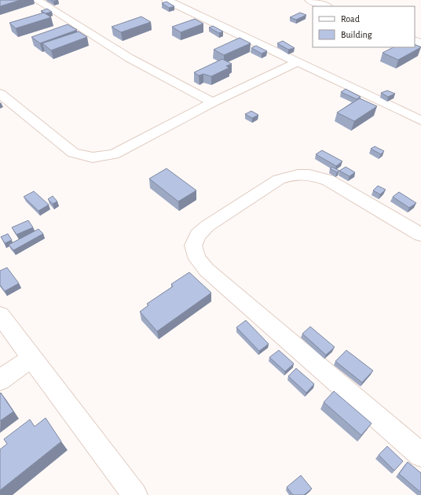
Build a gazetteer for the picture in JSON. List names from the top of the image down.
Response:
{
  "legend": ["Road", "Building"]
}
